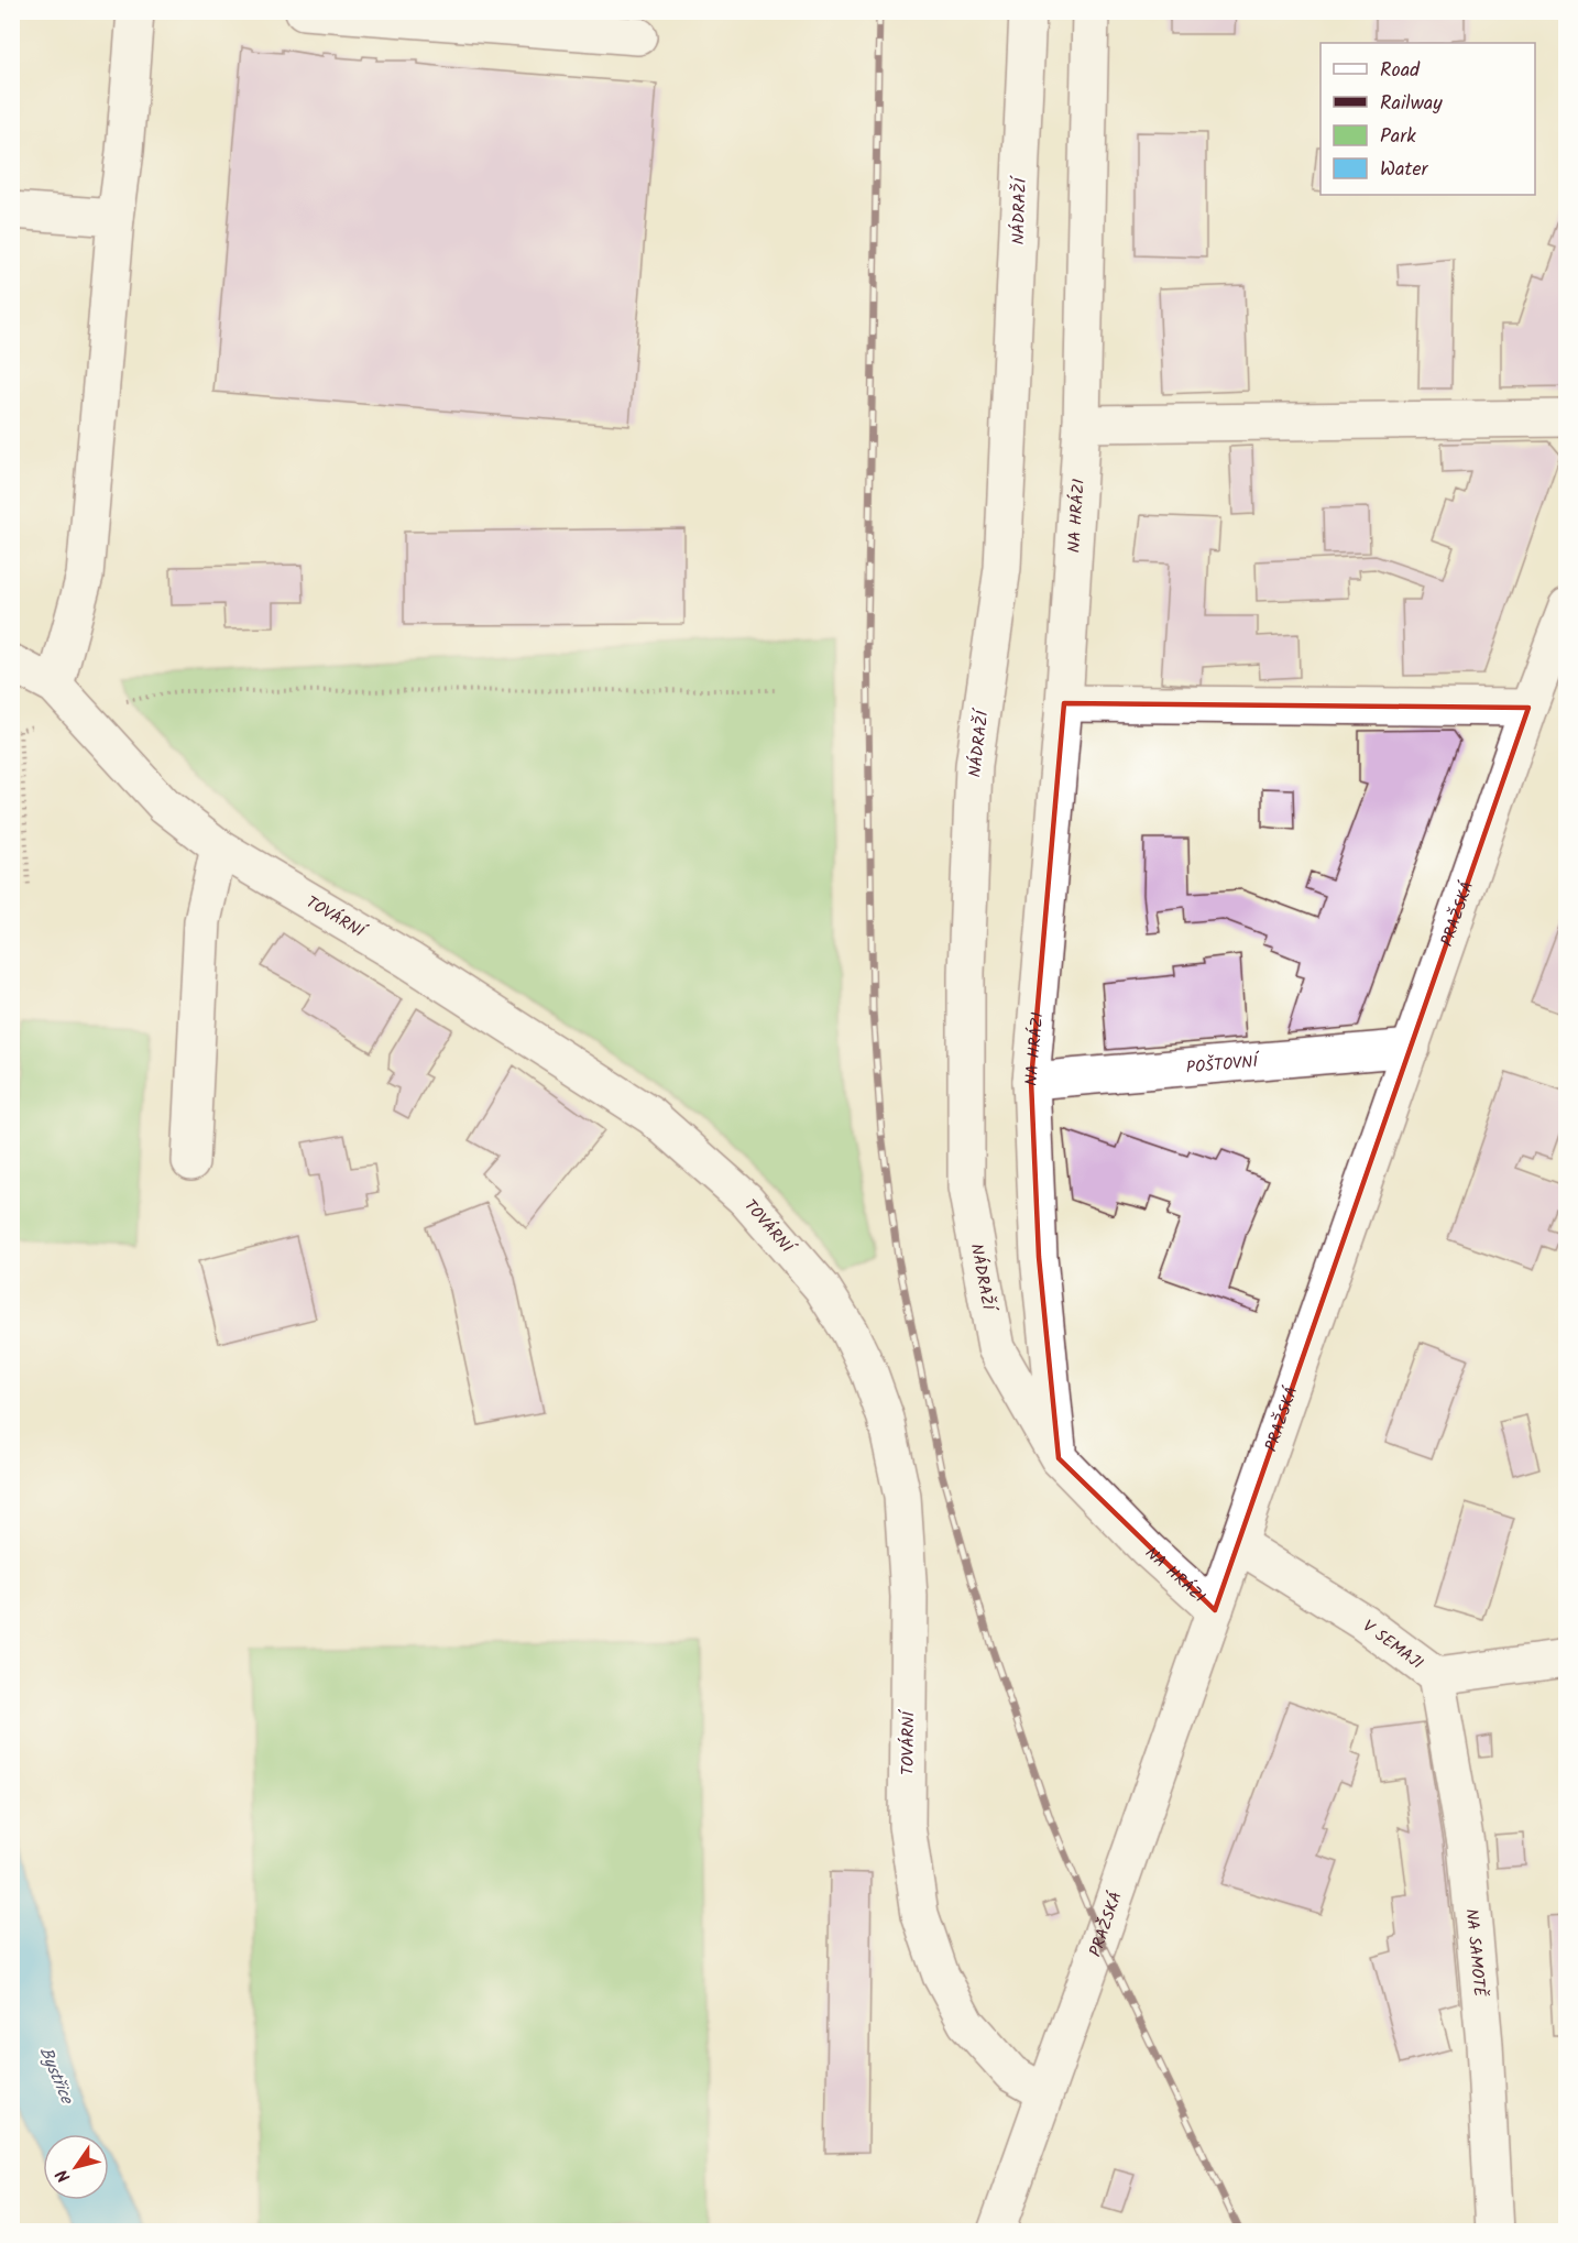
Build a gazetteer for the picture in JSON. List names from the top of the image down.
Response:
{
  "streets": {
    "street": [
      "NÁDRAŽÍ",
      "NA HRÁZI",
      "PRAŽSKÁ",
      "TOVÁRNÍ",
      "POŠTOVNÍ",
      "V SEMAJI",
      "NA SAMOTĚ"
    ]
  },
  "crossings": [
    ["NÁDRAŽÍ", "NA HRÁZI"],
    ["NA HRÁZI", "PRAŽSKÁ"],
    ["NA HRÁZI", "POŠTOVNÍ"],
    ["PRAŽSKÁ", "TOVÁRNÍ"],
    ["PRAŽSKÁ", "POŠTOVNÍ"],
    ["PRAŽSKÁ", "V SEMAJI"],
    ["V SEMAJI", "NA SAMOTĚ"]
  ],
  "water": ["Bystřice"],
  "legend": [
    "Road",
    "Railway",
    "Park",
    "Water"
  ],
  "north": "bottom left"
}
